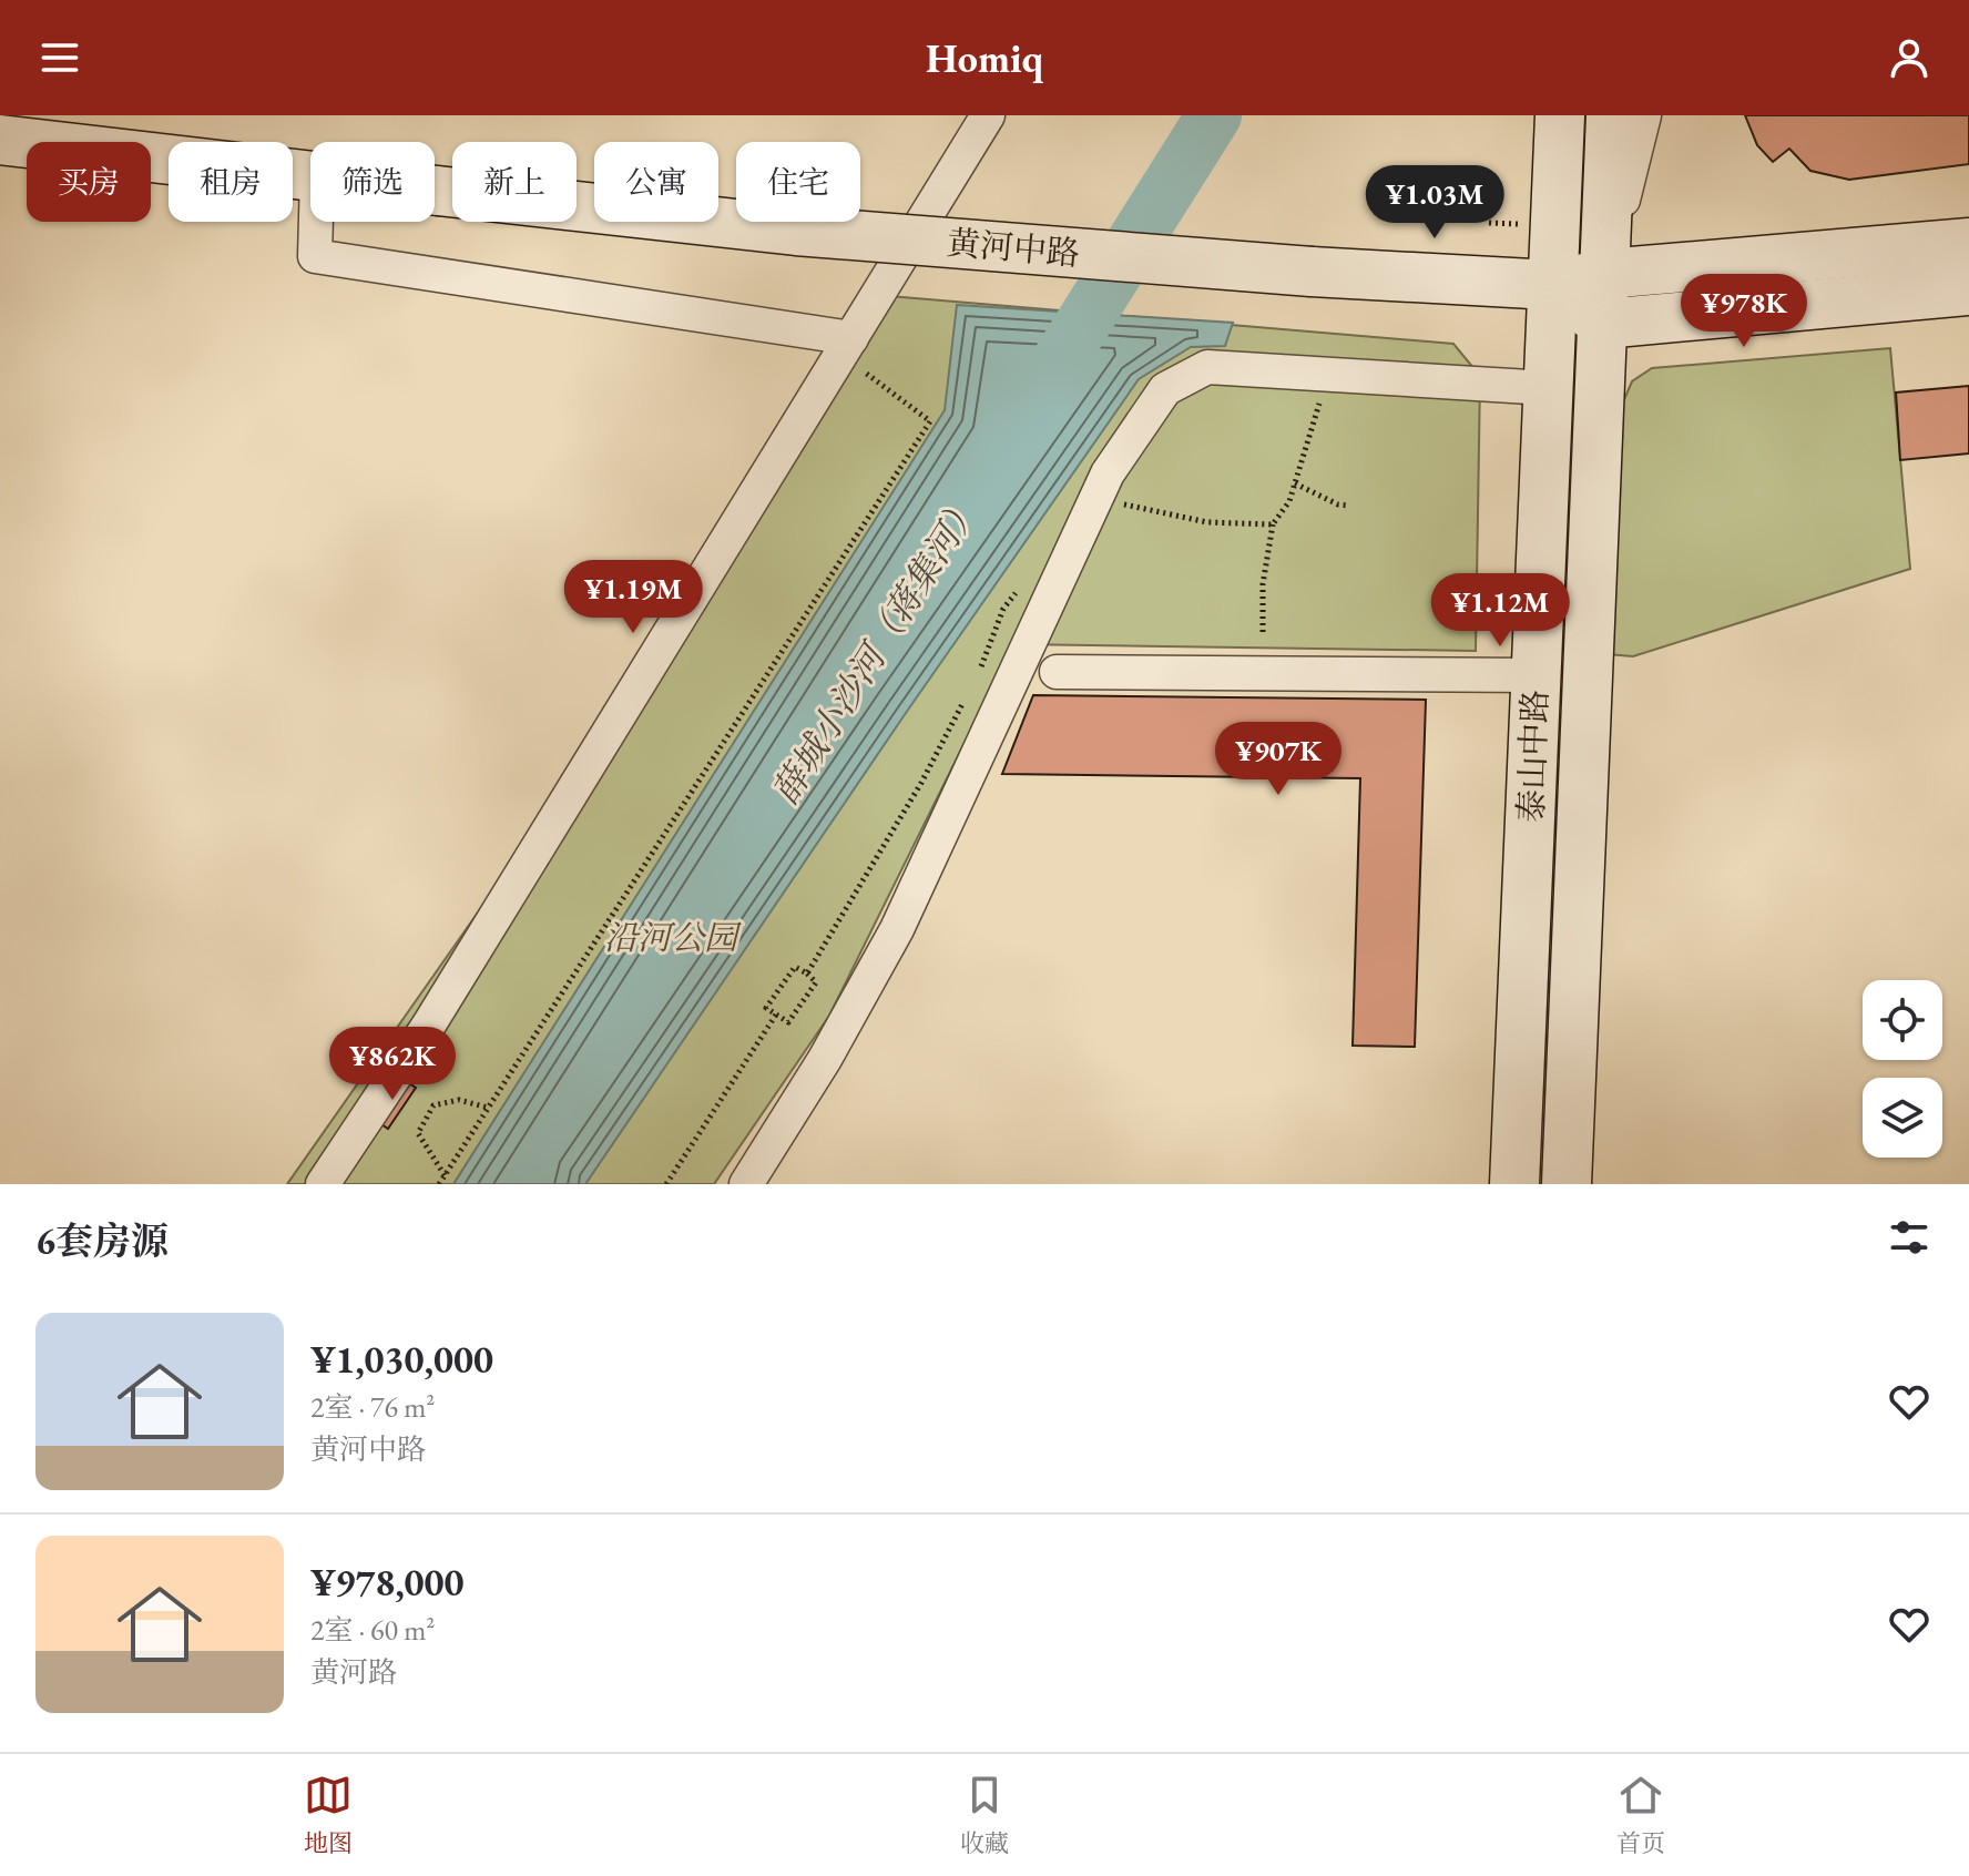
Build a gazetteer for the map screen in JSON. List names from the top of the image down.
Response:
{
  "streets": {
    "main road": ["黄河中路", "泰山中路"]
  },
  "crossings": [
    ["黄河中路", "泰山中路"]
  ],
  "water": ["薛城小沙河（蒋集河）"],
  "parks": ["沿河公园"],
  "page": {
    "header": "Homiq",
    "chip": [
      "买房",
      "租房",
      "筛选",
      "新上",
      "公寓",
      "住宅"
    ],
    "price": [
      "¥1.03M",
      "¥978K",
      "¥1.19M",
      "¥1.12M",
      "¥907K",
      "¥862K"
    ],
    "heading": "6套房源",
    "list": [
      {
        "name": "¥1,030,000",
        "note": "2室 · 76 m² · 黄河中路"
      },
      {
        "name": "¥978,000",
        "note": "2室 · 60 m² · 黄河路"
      }
    ],
    "tabs": ["地图", "收藏", "首页"]
  }
}
